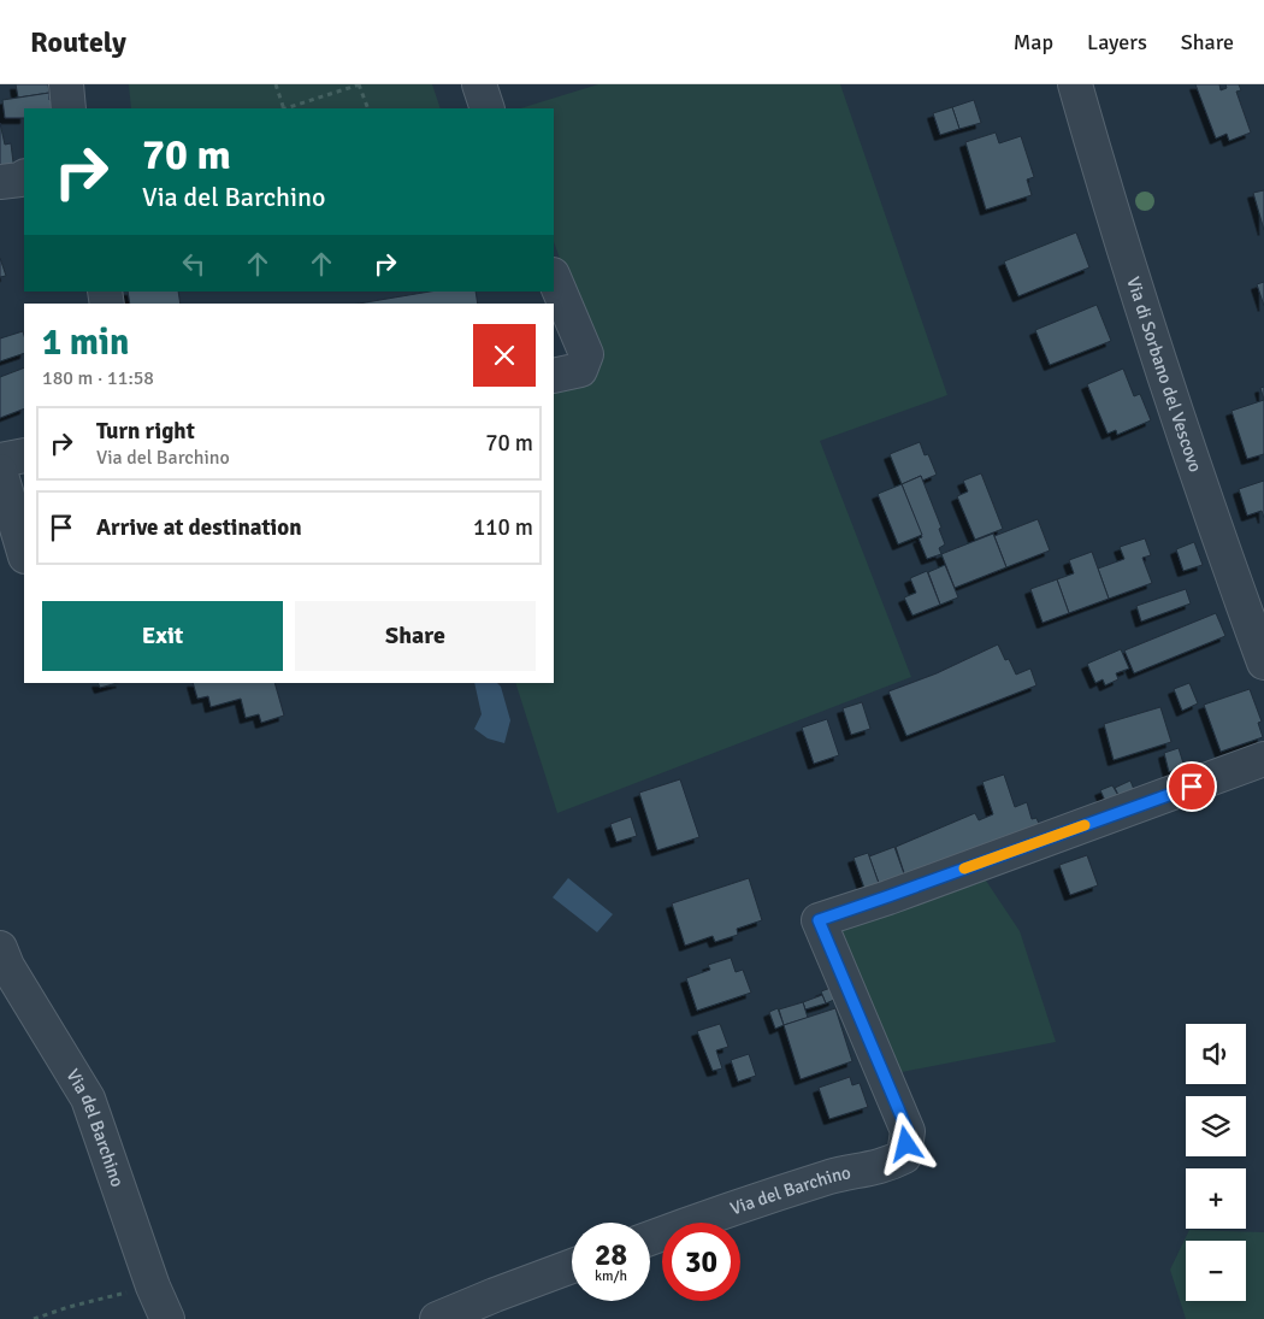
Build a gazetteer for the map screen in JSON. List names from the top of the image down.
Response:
{
  "streets": {
    "street": ["Via di Sorbano del Vescovo", "Via del Barchino"]
  },
  "page": {
    "header": "Routely",
    "nav": ["Map", "Layers", "Share"],
    "turn": ["70 m", "Via del Barchino"],
    "heading": ["1 min", "180 m · 11:58"],
    "list": [
      {
        "name": "Turn right",
        "note": "Via del Barchino",
        "value": "70 m"
      },
      {
        "name": "Arrive at destination",
        "value": "110 m"
      }
    ],
    "buttons": ["Exit", "Share"],
    "map_buttons": ["+", "−"],
    "speed": "28 km/h",
    "limit": "30"
  }
}
